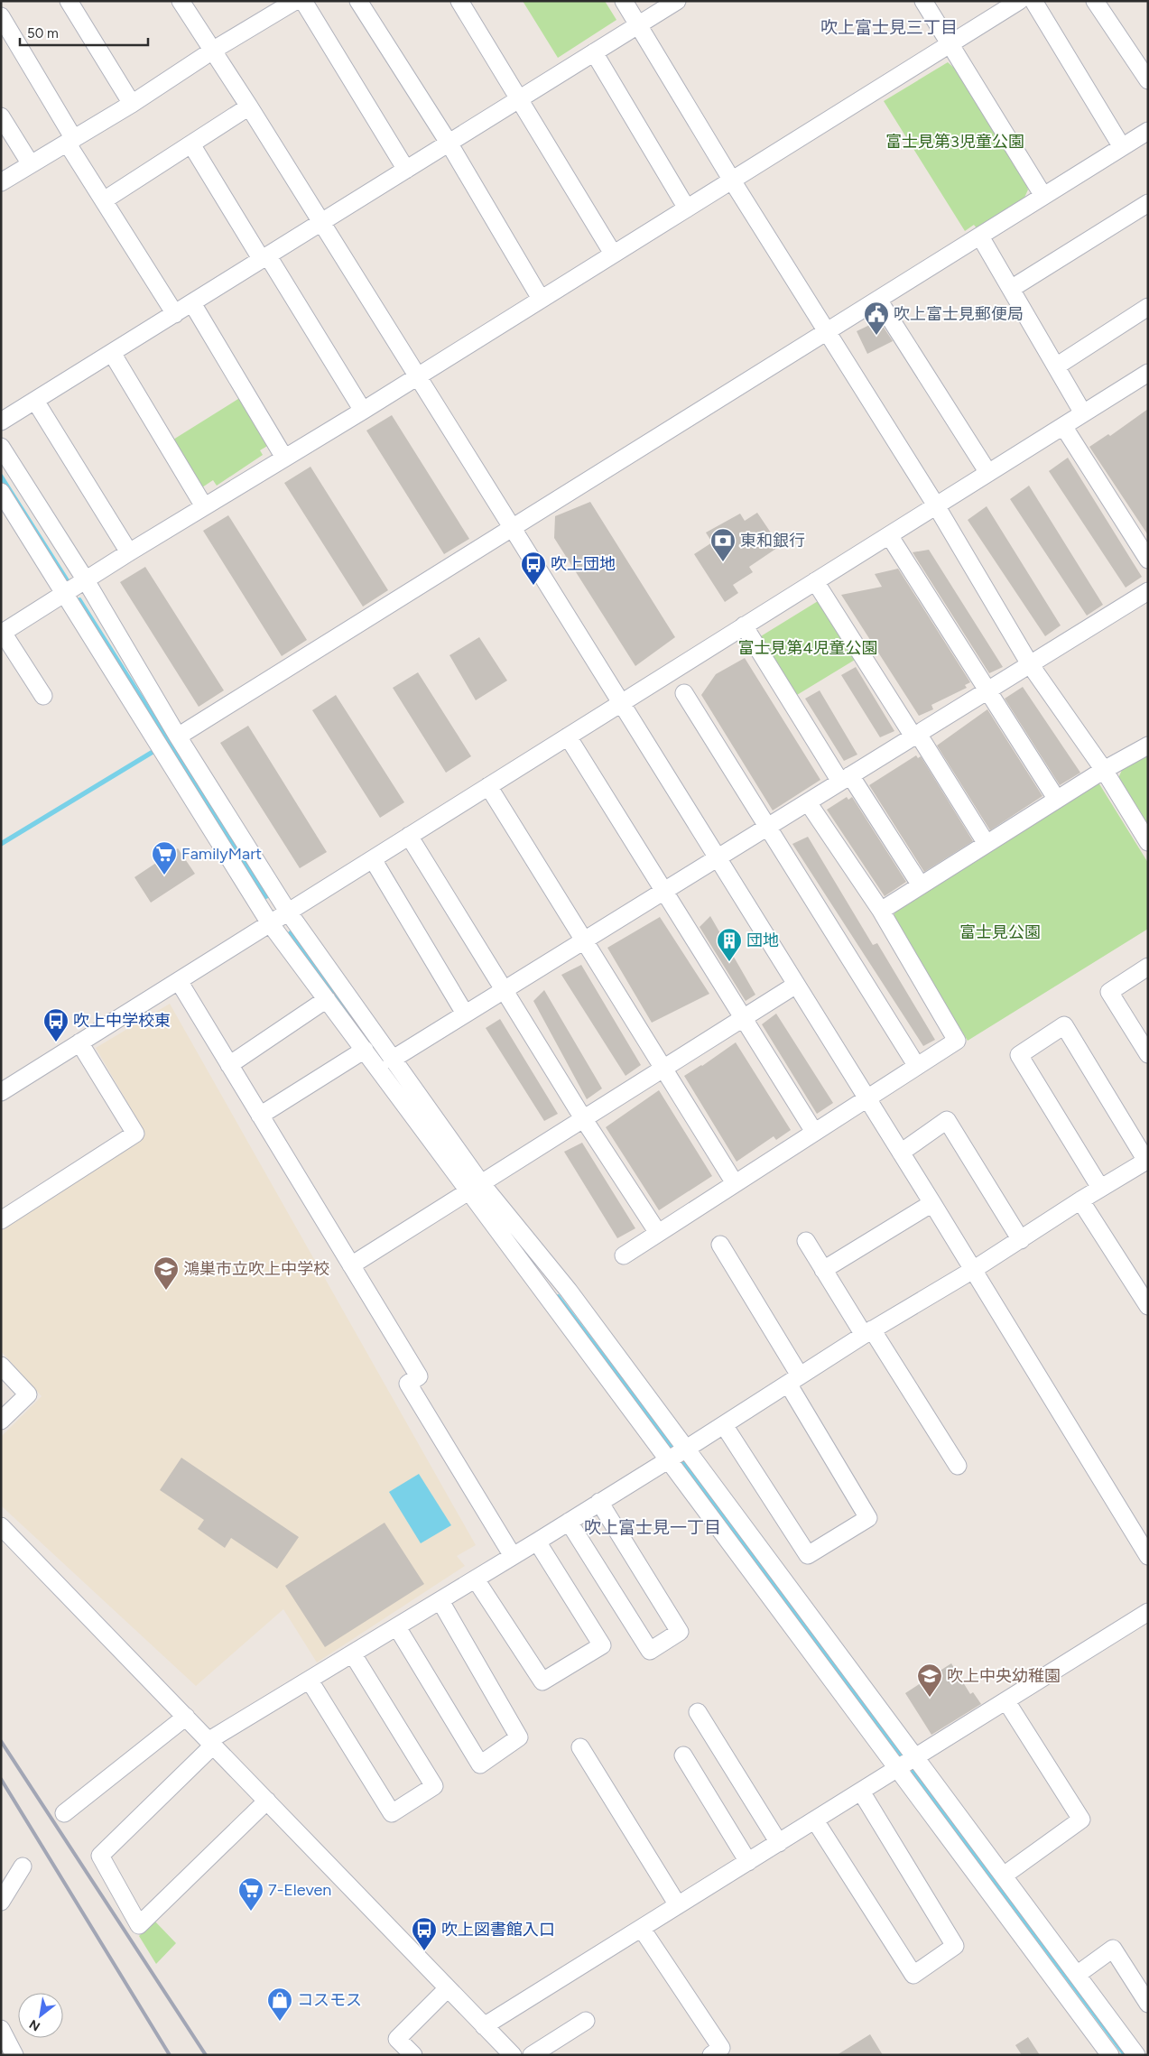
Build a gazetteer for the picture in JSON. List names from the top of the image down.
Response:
{
  "districts": ["吹上富士見三丁目", "吹上富士見一丁目"],
  "parks": ["富士見第3児童公園", "富士見第4児童公園", "富士見公園"],
  "places": {
    "public building": ["吹上富士見郵便局"],
    "bank": ["東和銀行"],
    "bus stop": ["吹上団地", "吹上中学校東", "吹上図書館入口"],
    "supermarket": ["FamilyMart", "7-Eleven"],
    "building": ["団地"],
    "school or university": ["鴻巣市立吹上中学校", "吹上中央幼稚園"],
    "shop": ["コスモス"]
  },
  "scale_bar": "50 m",
  "north": "bottom left"
}
